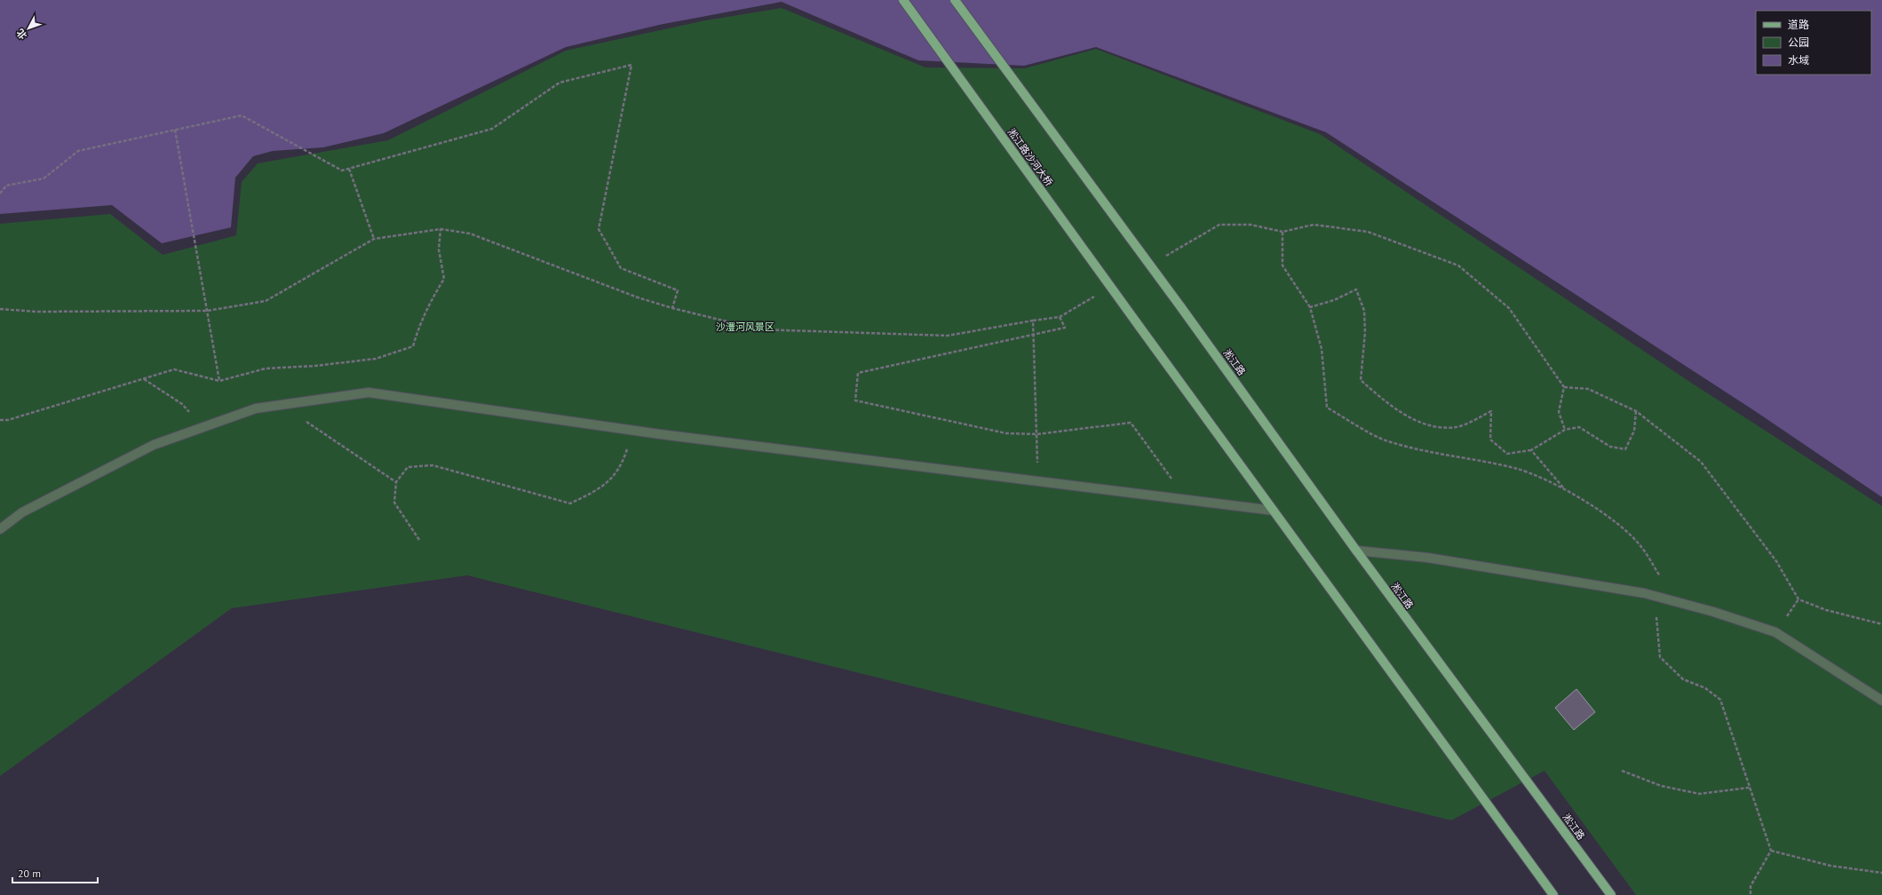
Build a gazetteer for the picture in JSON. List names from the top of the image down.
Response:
{
  "streets": {
    "main road": ["淞江路沙河大桥", "淞江路"]
  },
  "parks": ["沙澧河风景区"],
  "legend": ["道路", "公园", "水域"],
  "scale_bar": "20 m",
  "north": "bottom left"
}
